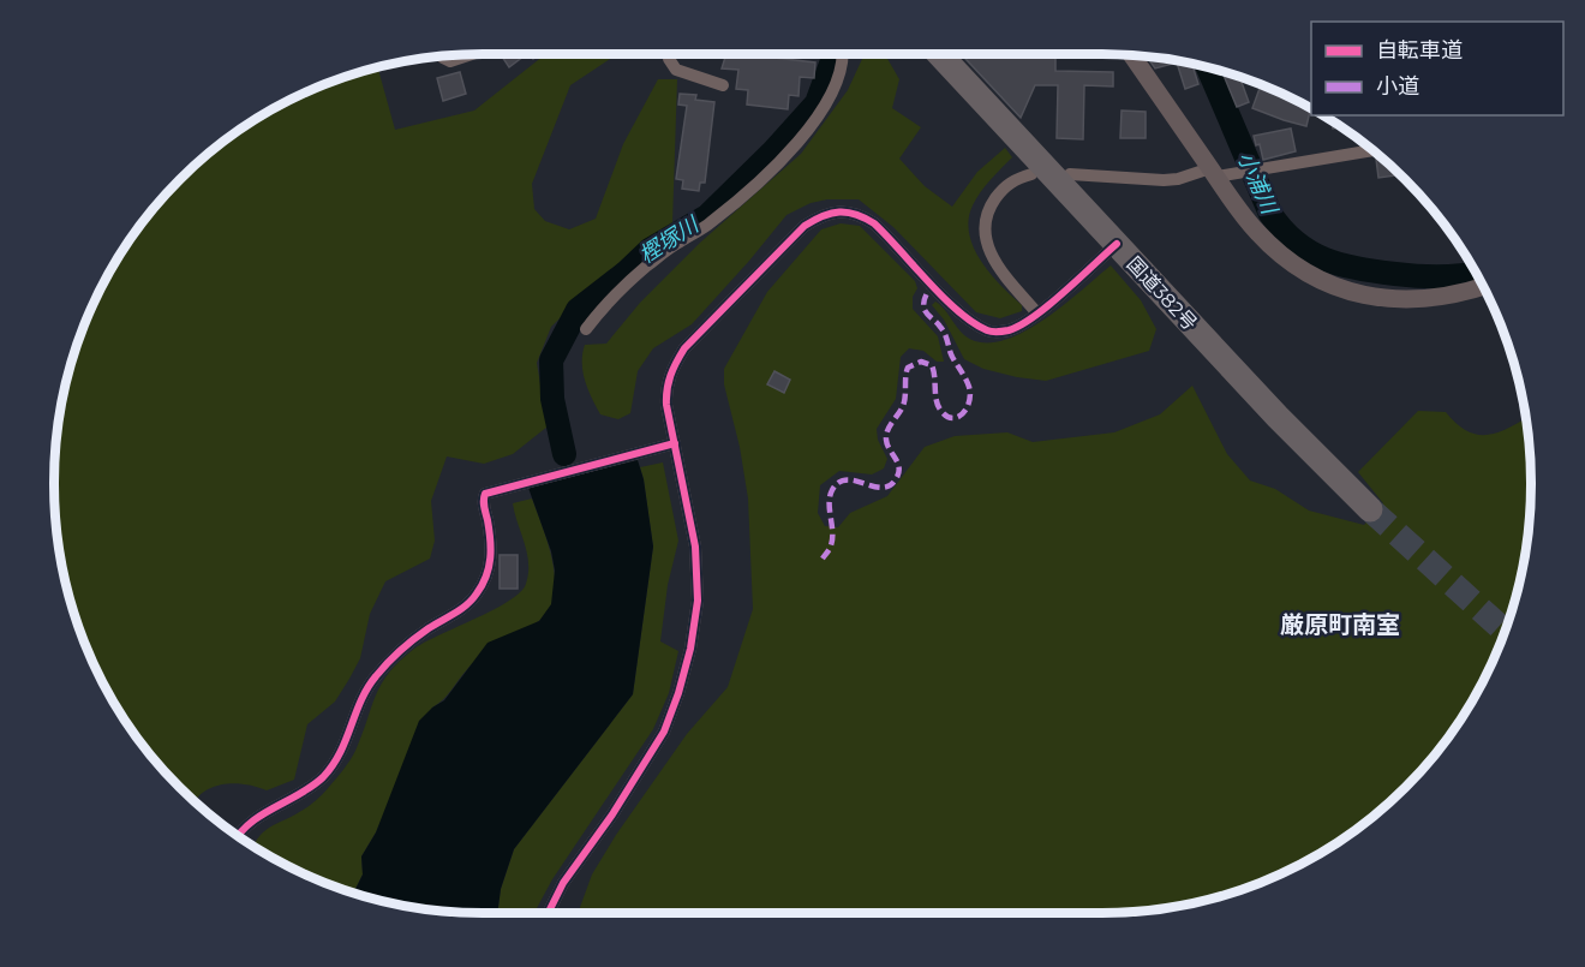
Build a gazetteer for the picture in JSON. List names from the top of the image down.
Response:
{
  "streets": {
    "highway": ["国道382号"]
  },
  "districts": ["厳原町南室"],
  "water": ["小浦川", "樫塚川"],
  "legend": ["自転車道", "小道"]
}
